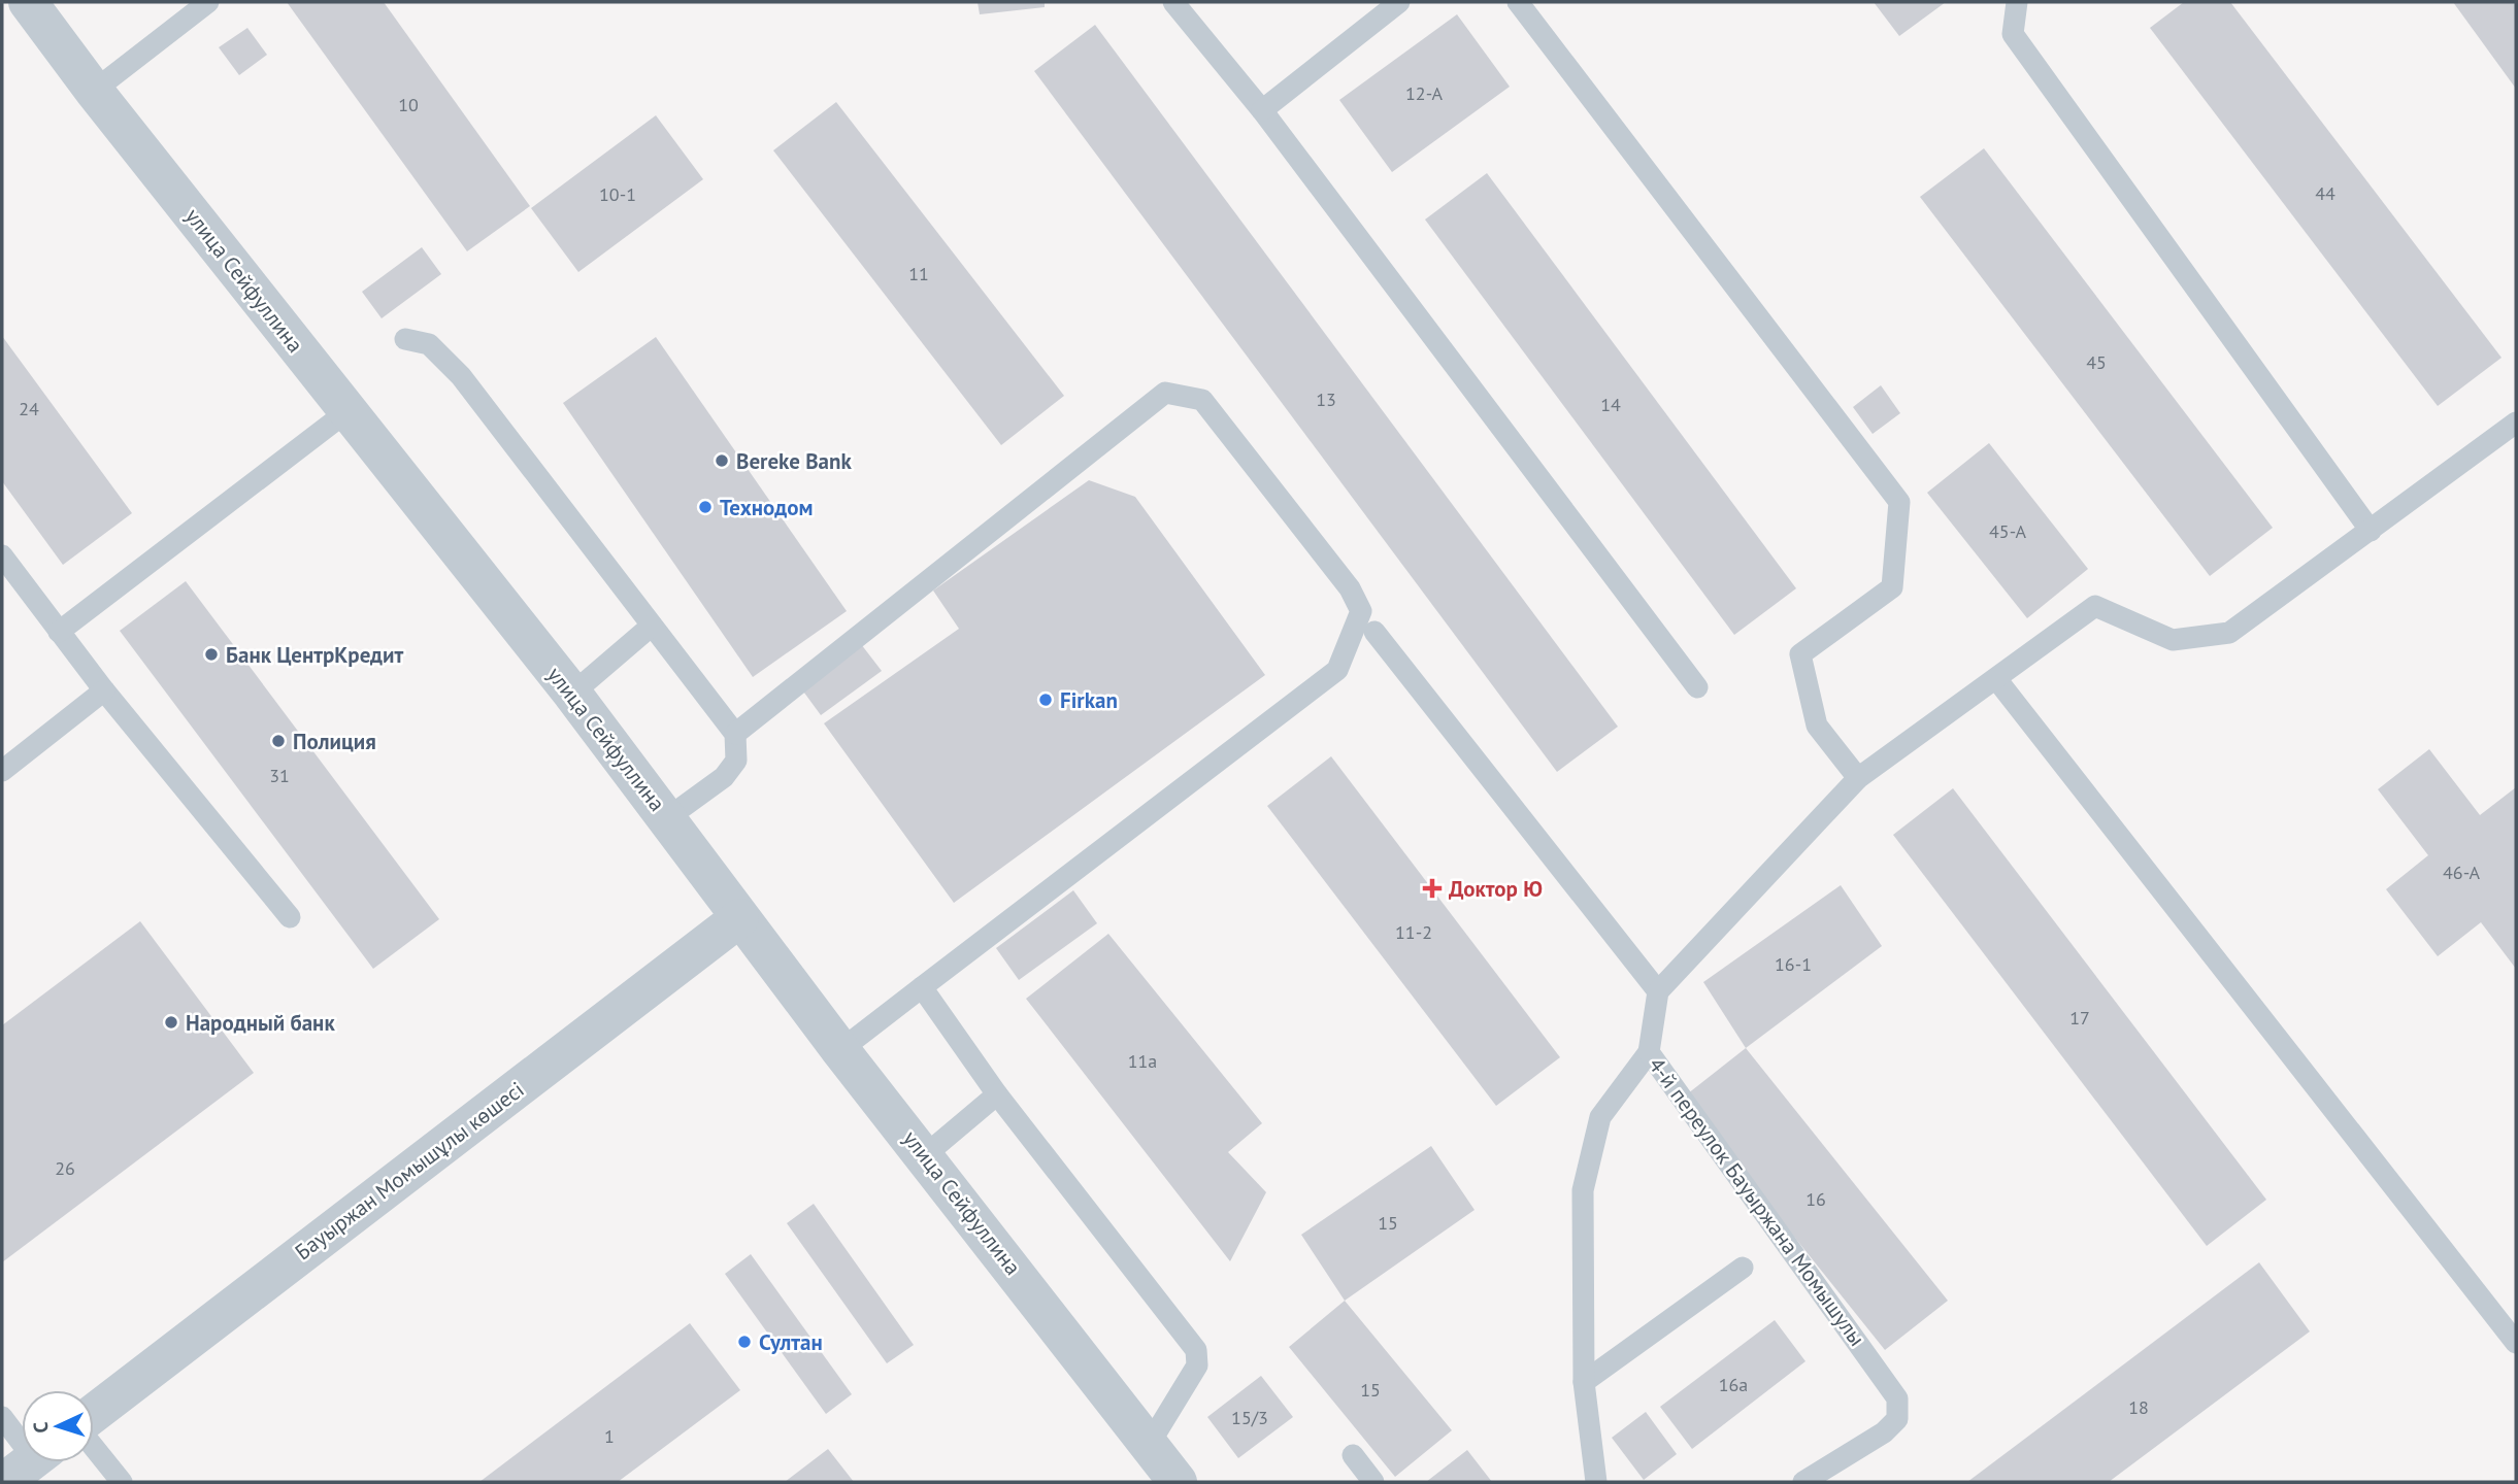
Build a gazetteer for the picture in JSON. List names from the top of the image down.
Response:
{
  "streets": {
    "street": ["улица Сейфуллина", "Бауыржан Момышұлы көшесі"],
    "lane": ["4-й переулок Бауыржана Момышулы"]
  },
  "crossings": [
    ["улица Сейфуллина", "Бауыржан Момышұлы көшесі"]
  ],
  "places": {
    "other": [
      "Bereke Bank",
      "Технодом",
      "Банк ЦентрКредит",
      "Firkan",
      "Полиция",
      "Народный банк",
      "Султан"
    ],
    "health": ["Доктор Ю"]
  },
  "house_numbers": [
    "12-А",
    "10",
    "44",
    "10-1",
    "11",
    "45",
    "13",
    "14",
    "24",
    "45-А",
    "31",
    "46-А",
    "11-2",
    "16-1",
    "17",
    "11а",
    "26",
    "16",
    "15",
    "16а",
    "15",
    "18",
    "15/3",
    "1"
  ],
  "north": "left"
}
